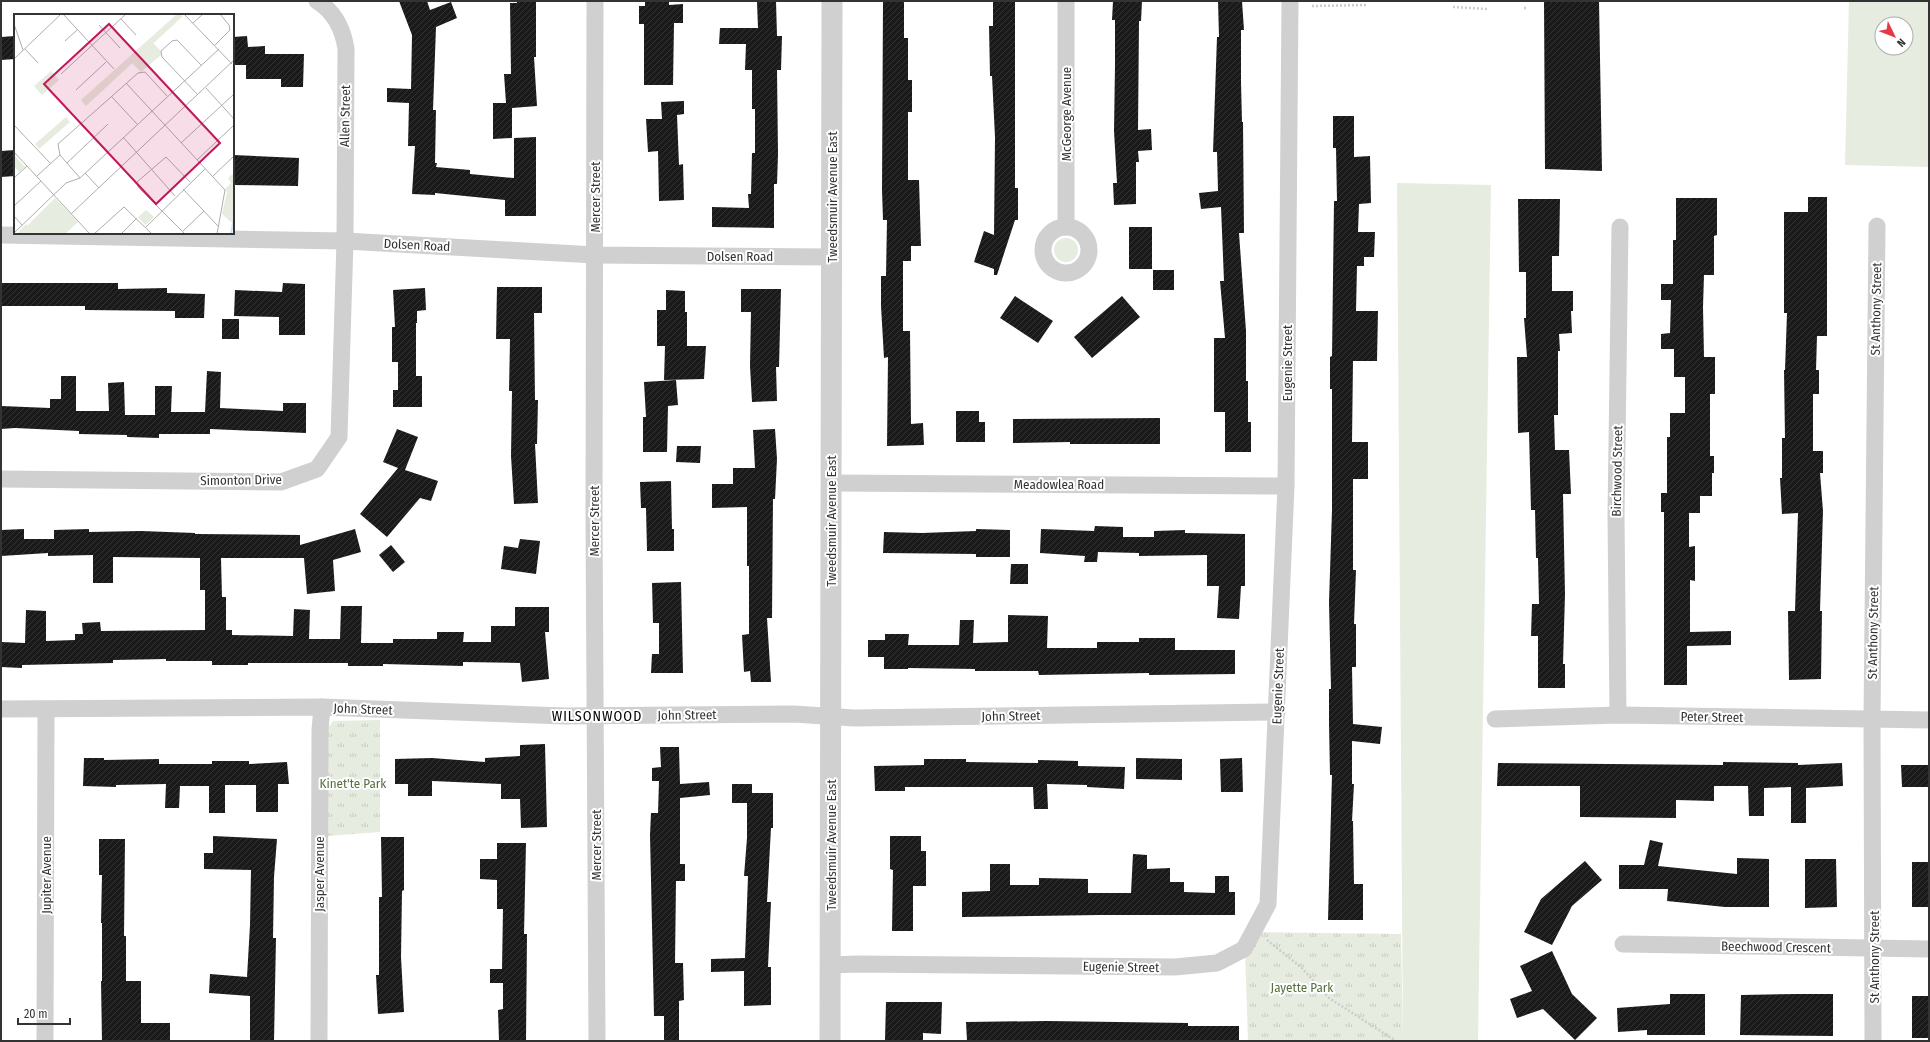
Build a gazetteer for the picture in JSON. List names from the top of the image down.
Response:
{
  "streets": {
    "street": [
      "McGeorge Avenue",
      "Allen Street",
      "Mercer Street",
      "Tweedsmuir Avenue East",
      "Dolsen Road",
      "St Anthony Street",
      "Eugenie Street",
      "Birchwood Street",
      "Simonton Drive",
      "Meadowlea Road",
      "John Street",
      "Peter Street",
      "Jasper Avenue",
      "Jupiter Avenue",
      "Beechwood Crescent"
    ]
  },
  "crossings": [
    ["Allen Street", "Dolsen Road"],
    ["Allen Street", "Simonton Drive"],
    ["Mercer Street", "Dolsen Road"],
    ["Mercer Street", "John Street"],
    ["Tweedsmuir Avenue East", "Dolsen Road"],
    ["Tweedsmuir Avenue East", "Eugenie Street"],
    ["Tweedsmuir Avenue East", "Meadowlea Road"],
    ["Tweedsmuir Avenue East", "John Street"],
    ["Dolsen Road", "Simonton Drive"],
    ["St Anthony Street", "Peter Street"],
    ["St Anthony Street", "Beechwood Crescent"],
    ["Eugenie Street", "Meadowlea Road"],
    ["Eugenie Street", "John Street"],
    ["Birchwood Street", "Peter Street"],
    ["John Street", "Jasper Avenue"],
    ["John Street", "Jupiter Avenue"]
  ],
  "districts": ["WILSONWOOD"],
  "parks": ["Kinet'te Park", "Jayette Park"],
  "scale_bar": "20 m",
  "north": "bottom right"
}
